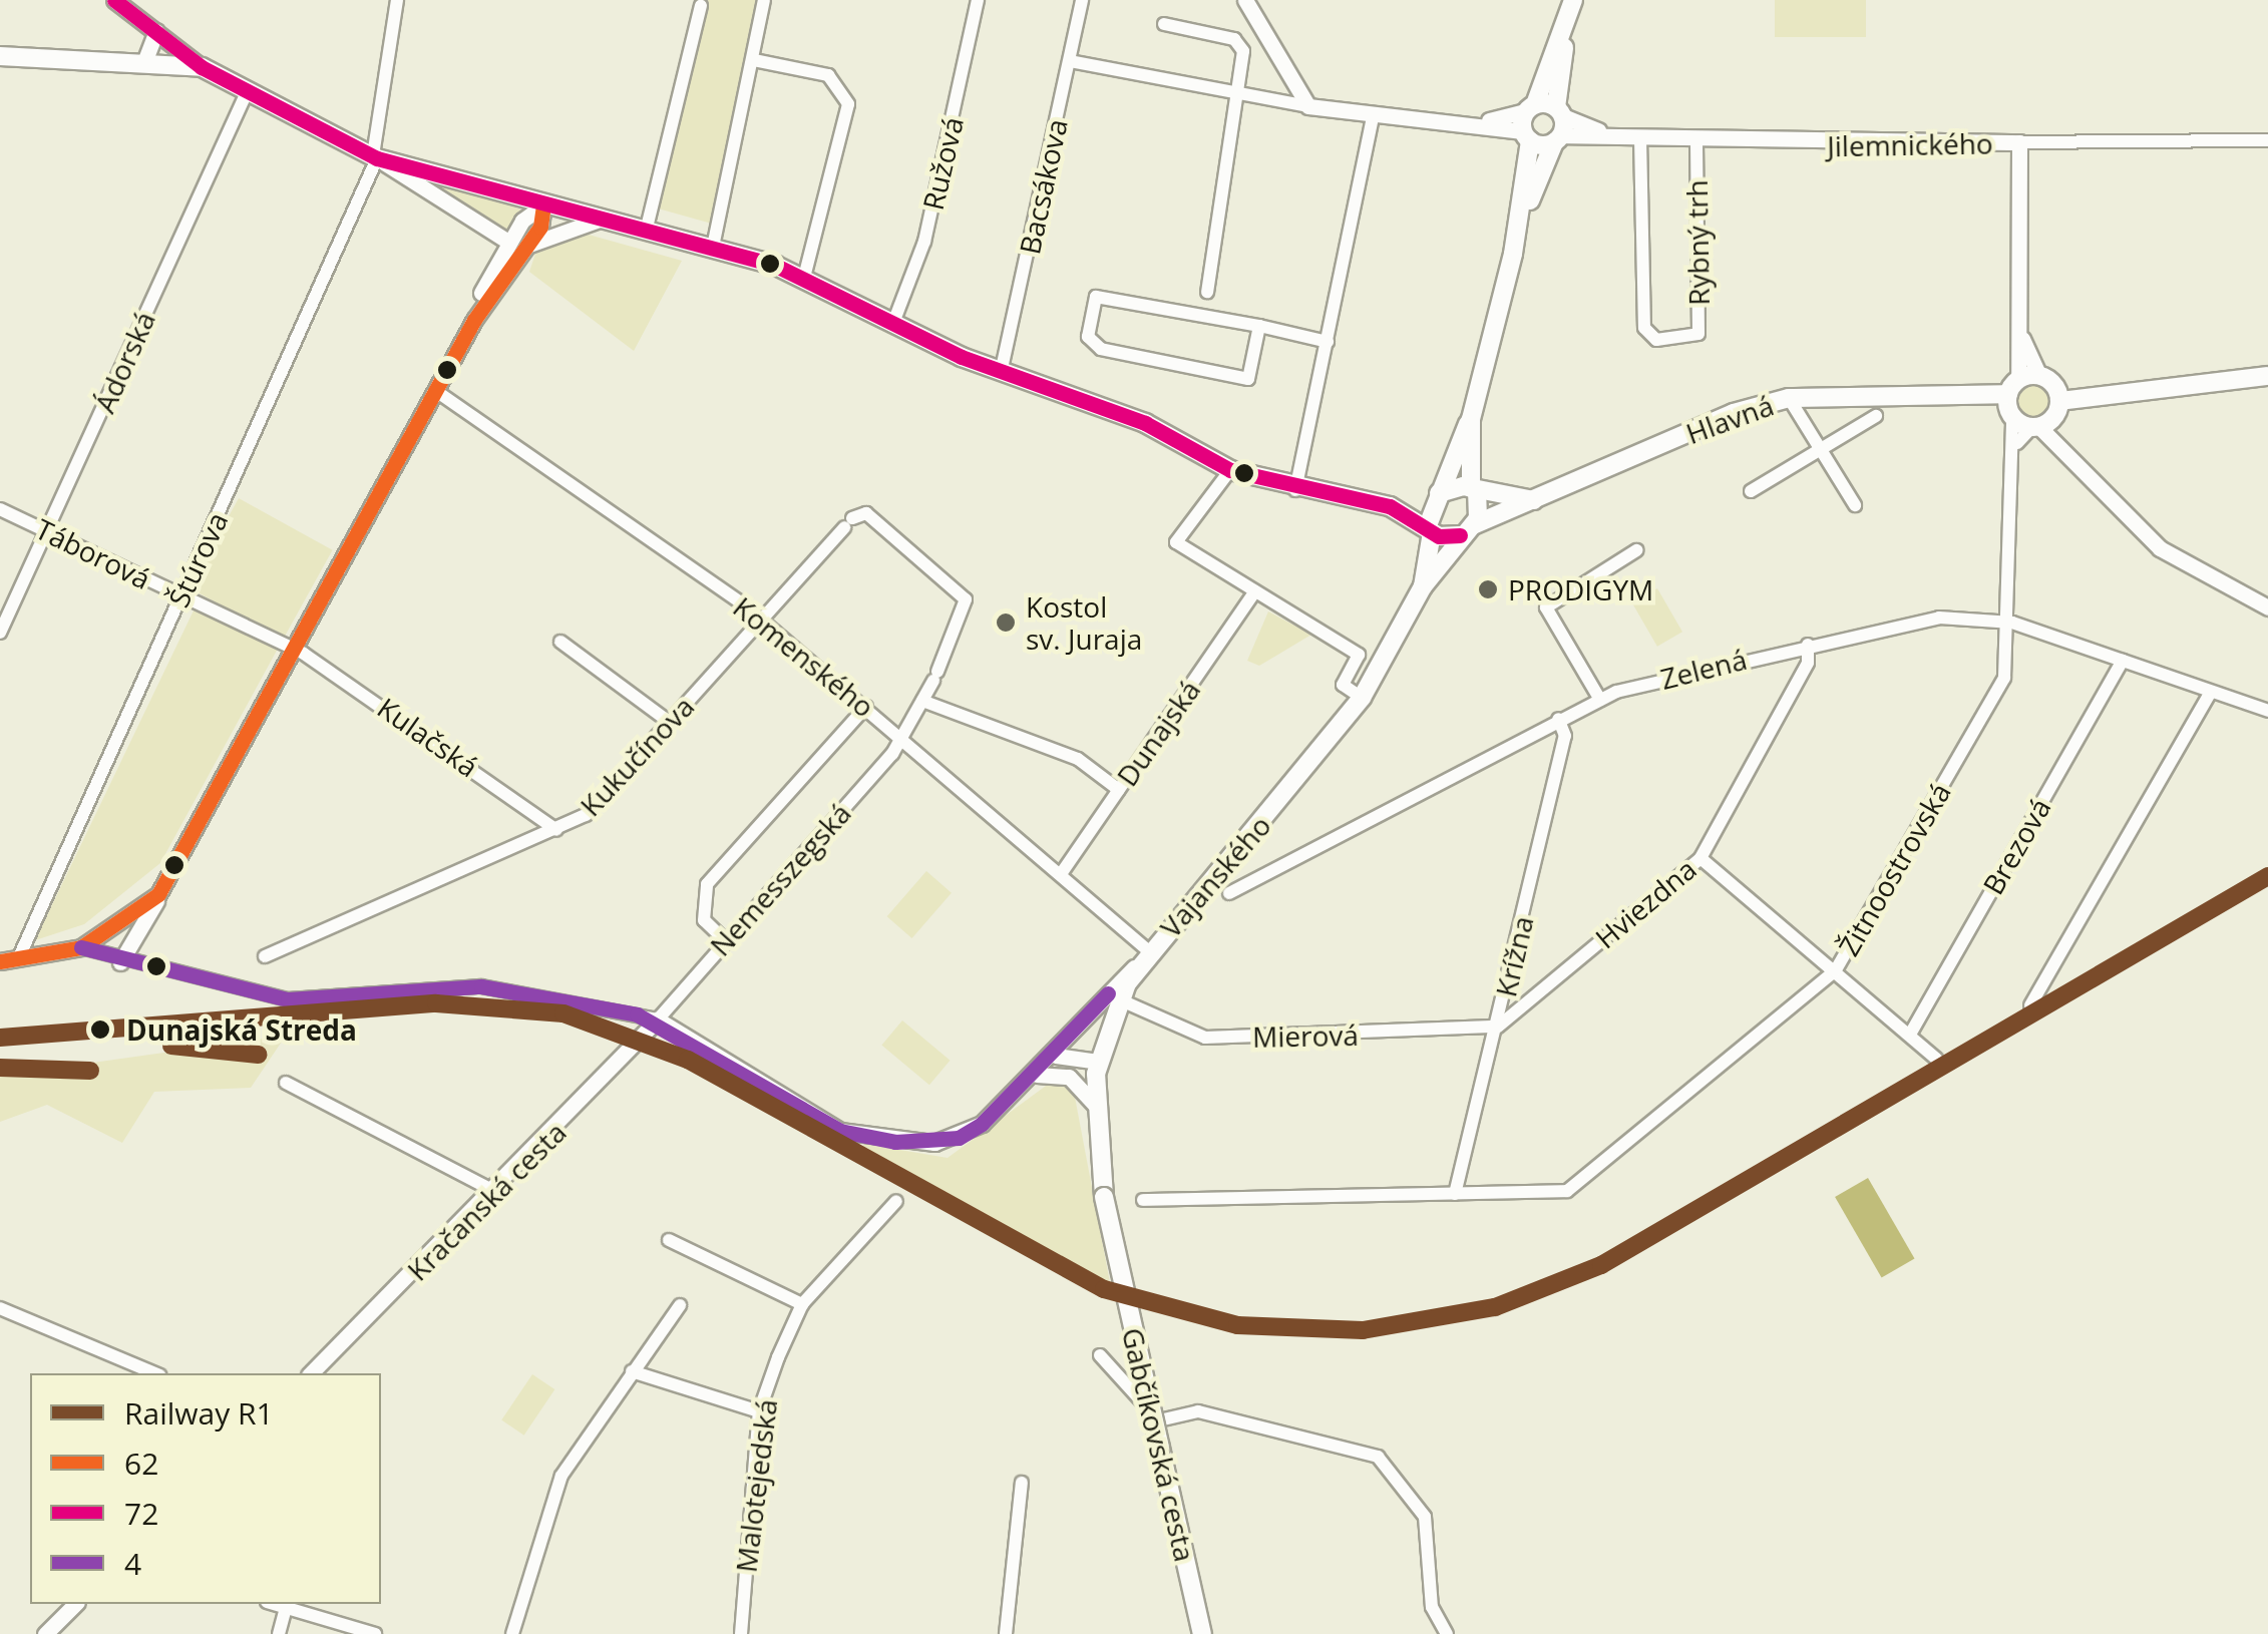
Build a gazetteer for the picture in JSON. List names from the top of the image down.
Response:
{
  "streets": {
    "main road": ["Hlavná", "Vajanského", "Gabčíkovská cesta"],
    "street": [
      "Jilemnického",
      "Ružová",
      "Bacsákova",
      "Rybný trh",
      "Ádorská",
      "Táborová",
      "Štúrova",
      "Komenského",
      "Zelená",
      "Dunajská",
      "Kulačská",
      "Kukučínova",
      "Brezová",
      "Žitnoostrovská",
      "Nemesszegská",
      "Hviezdna",
      "Krížna",
      "Mierová",
      "Kračanská cesta",
      "Malotejedská"
    ]
  },
  "crossings": [
    ["Jilemnického", "Rybný trh"],
    ["Jilemnického", "Hlavná"],
    ["Jilemnického", "Žitnoostrovská"],
    ["Ádorská", "Táborová"],
    ["Hlavná", "Žitnoostrovská"],
    ["Táborová", "Štúrova"],
    ["Táborová", "Kulačská"],
    ["Komenského", "Dunajská"],
    ["Komenského", "Kukučínova"],
    ["Komenského", "Vajanského"],
    ["Komenského", "Nemesszegská"],
    ["Zelená", "Brezová"],
    ["Zelená", "Žitnoostrovská"],
    ["Zelená", "Hviezdna"],
    ["Zelená", "Krížna"],
    ["Kulačská", "Kukučínova"],
    ["Kukučínova", "Nemesszegská"],
    ["Žitnoostrovská", "Krížna"],
    ["Vajanského", "Mierová"],
    ["Vajanského", "Gabčíkovská cesta"],
    ["Nemesszegská", "Kračanská cesta"],
    ["Hviezdna", "Krížna"],
    ["Hviezdna", "Mierová"],
    ["Krížna", "Mierová"]
  ],
  "places": ["PRODIGYM", "Kostol sv. Juraja", "Dunajská Streda"],
  "lines": [
    "transit line 72",
    "transit line 62",
    "rail line R1",
    "transit line 4"
  ],
  "legend": [
    "Railway R1",
    "62",
    "72",
    "4"
  ]
}
